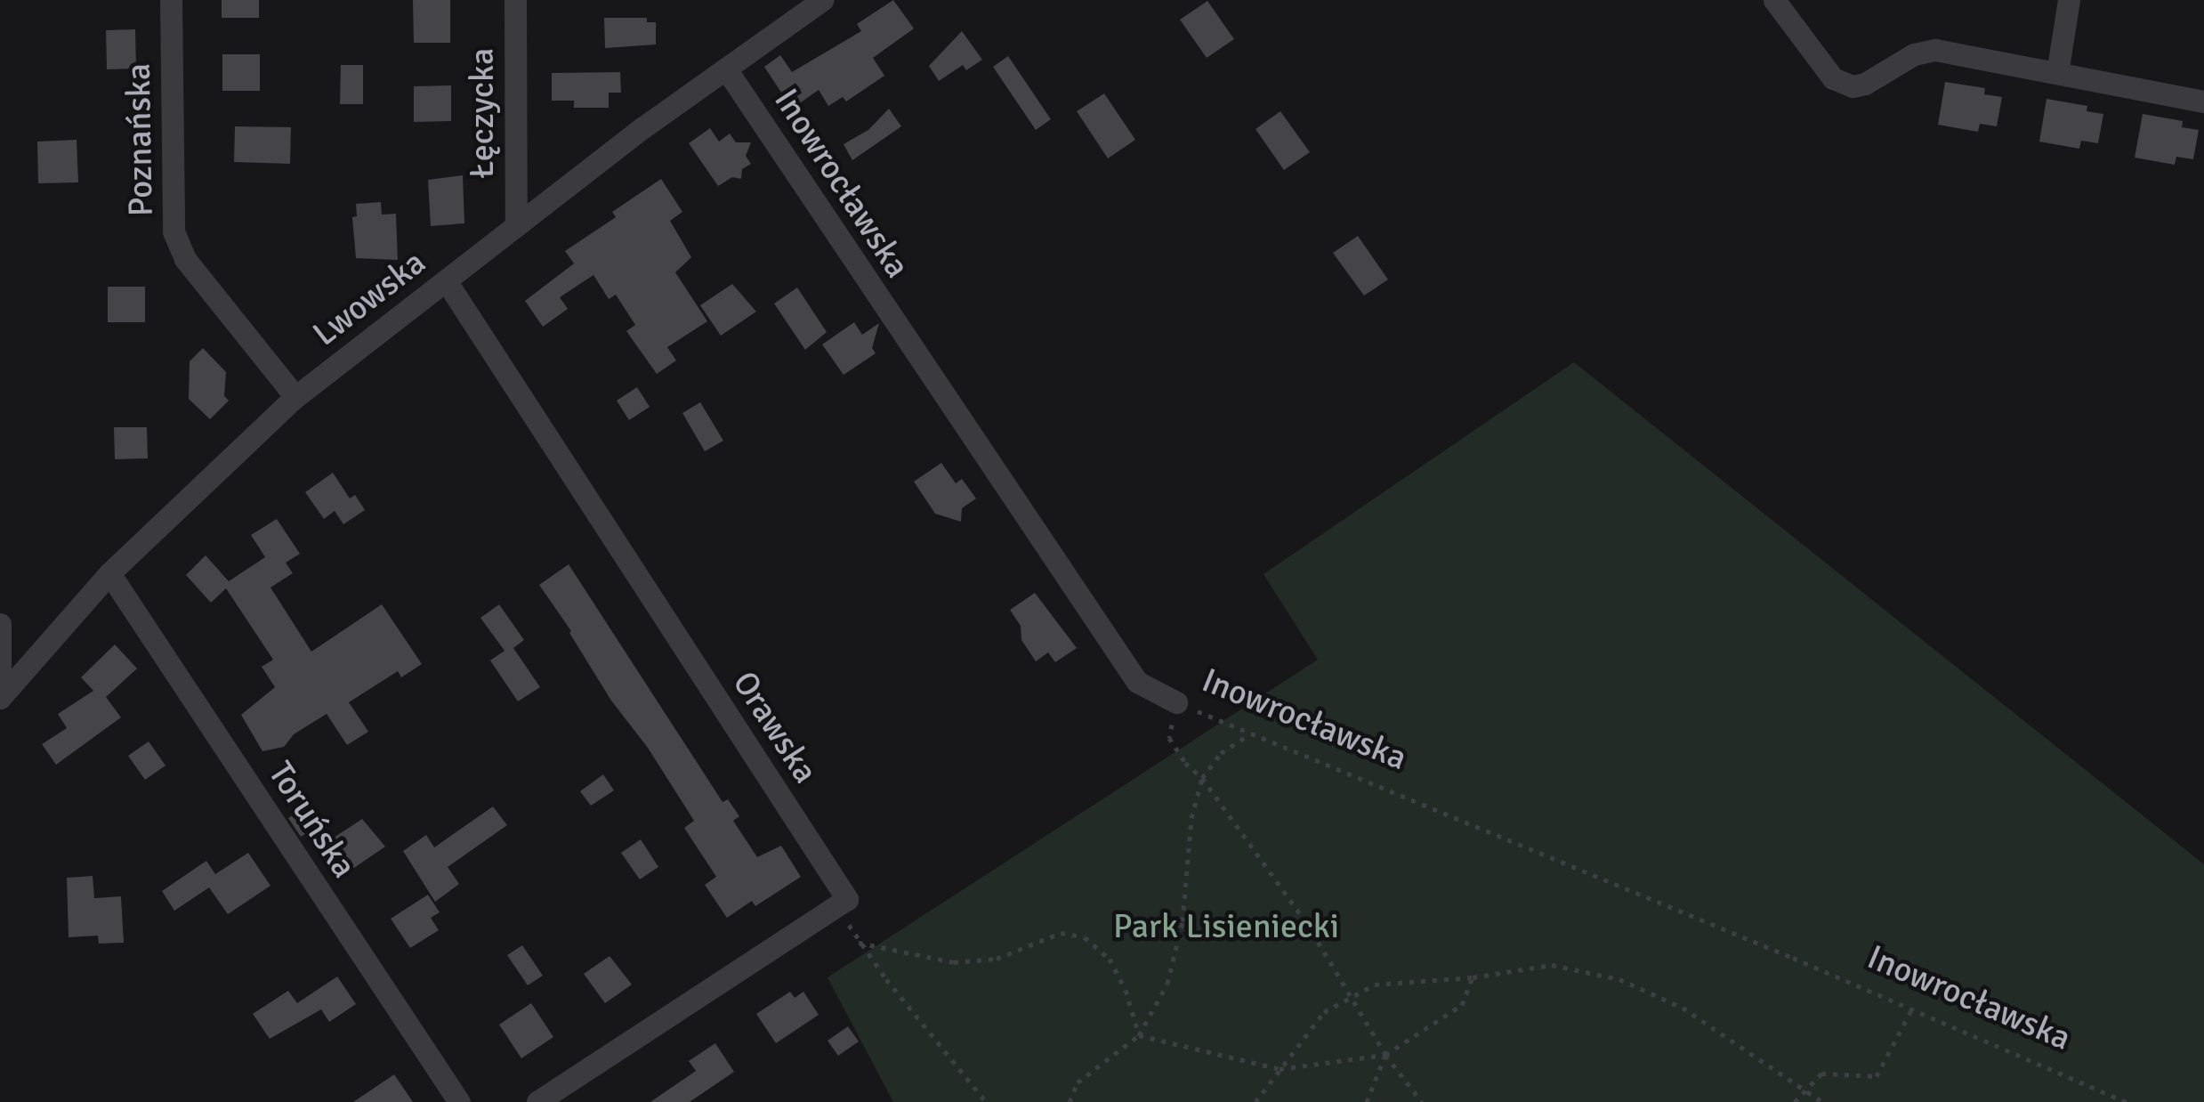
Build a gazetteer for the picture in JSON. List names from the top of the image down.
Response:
{
  "streets": {
    "street": [
      "Łęczycka",
      "Poznańska",
      "Inowrocławska",
      "Lwowska",
      "Orawska",
      "Toruńska"
    ]
  },
  "crossings": [
    ["Łęczycka", "Lwowska"],
    ["Poznańska", "Lwowska"],
    ["Inowrocławska", "Lwowska"],
    ["Lwowska", "Orawska"],
    ["Lwowska", "Toruńska"]
  ],
  "parks": ["Park Lisieniecki"]
}
